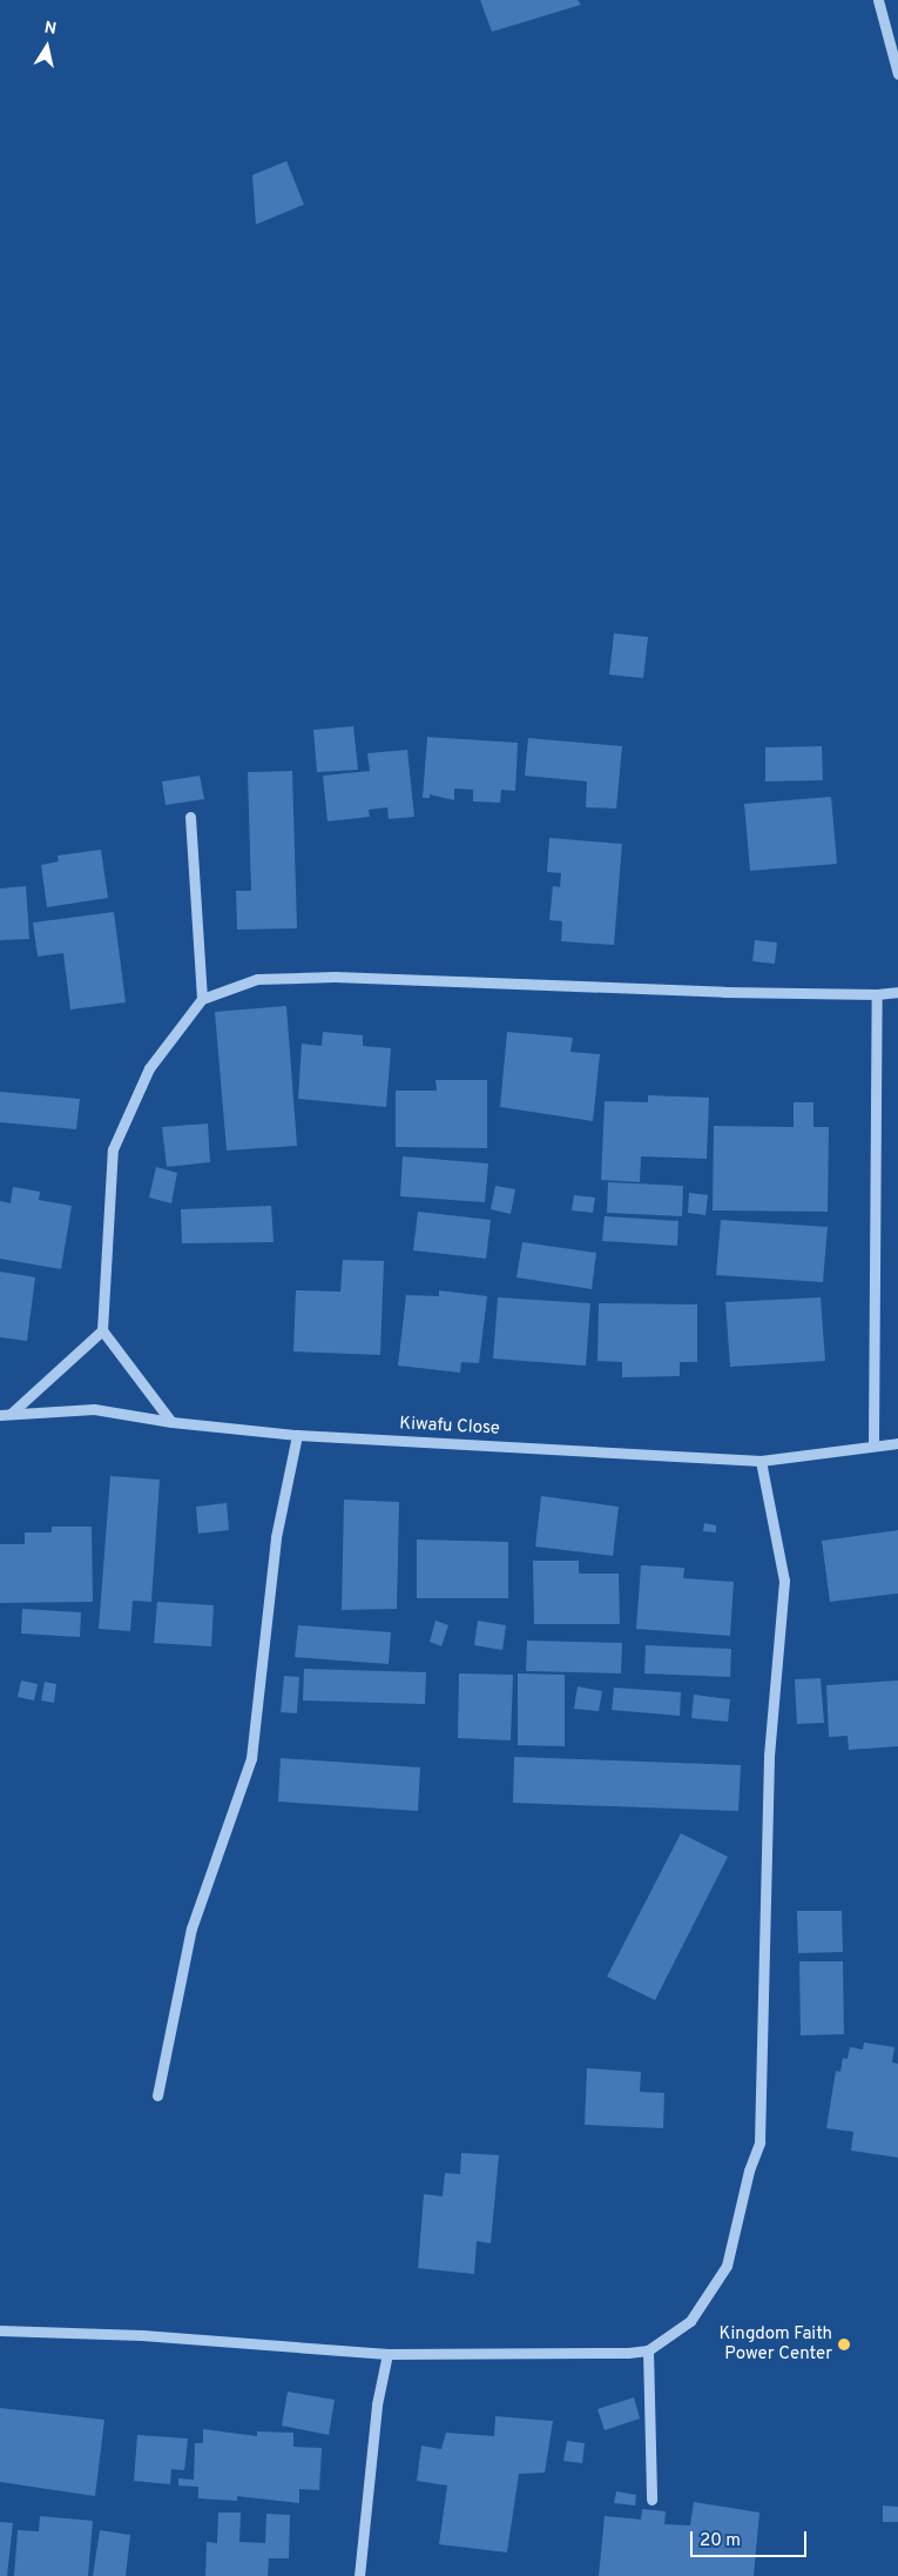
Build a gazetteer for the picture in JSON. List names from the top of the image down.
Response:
{
  "streets": {
    "street": ["Kiwafu Close"]
  },
  "places": ["Kingdom Faith Power Center"],
  "scale_bar": "20 m",
  "north": "top"
}
